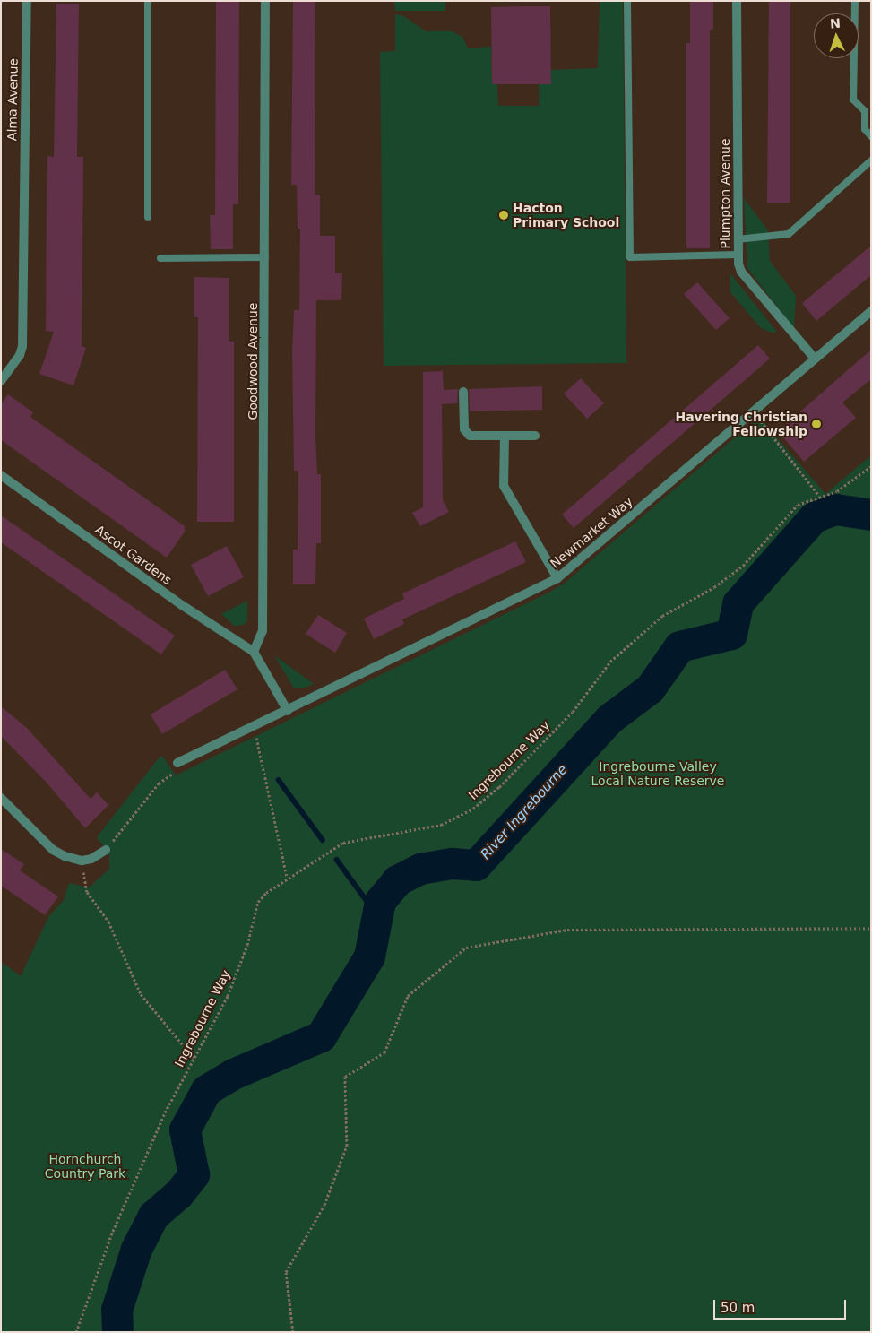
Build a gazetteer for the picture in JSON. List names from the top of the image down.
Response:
{
  "streets": {
    "street": [
      "Alma Avenue",
      "Plumpton Avenue",
      "Goodwood Avenue",
      "Newmarket Way",
      "Ascot Gardens"
    ],
    "path": ["Ingrebourne Way"]
  },
  "crossings": [
    ["Plumpton Avenue", "Newmarket Way"],
    ["Goodwood Avenue", "Ascot Gardens"]
  ],
  "water": ["River Ingrebourne"],
  "parks": ["Ingrebourne Valley Local Nature Reserve", "Hornchurch Country Park"],
  "places": ["Hacton Primary School", "Havering Christian Fellowship"],
  "scale_bar": "50 m",
  "north": "top"
}
